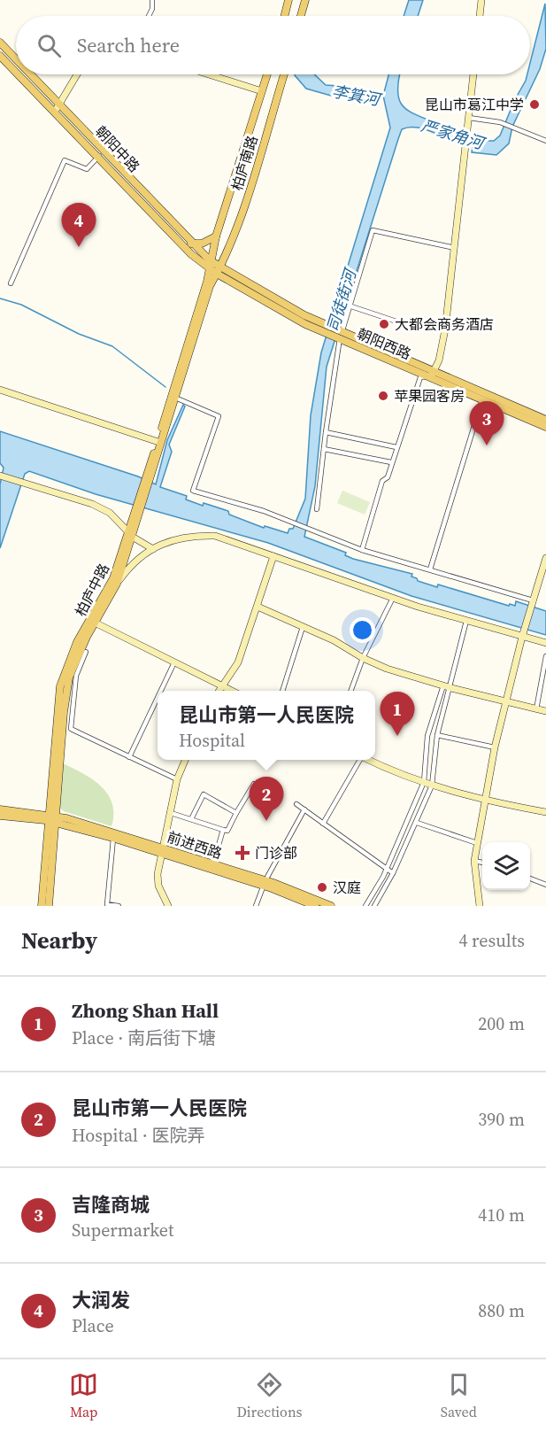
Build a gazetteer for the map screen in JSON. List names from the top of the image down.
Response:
{
  "streets": {
    "main road": [
      "朝阳中路",
      "柏庐南路",
      "朝阳西路",
      "柏庐中路",
      "前进西路"
    ]
  },
  "crossings": [
    ["朝阳中路", "柏庐南路"],
    ["朝阳中路", "朝阳西路"],
    ["朝阳中路", "柏庐中路"],
    ["柏庐南路", "朝阳西路"],
    ["柏庐南路", "柏庐中路"],
    ["朝阳西路", "柏庐中路"],
    ["柏庐中路", "前进西路"]
  ],
  "water": ["李箕河", "严家角河", "司徒街河"],
  "places": {
    "other": [
      "昆山市葛江中学",
      "大都会商务酒店",
      "苹果园客房",
      "汉庭"
    ],
    "health": ["门诊部"]
  },
  "page": {
    "search": "Search here",
    "pins": [
      "4",
      "3",
      "1",
      "2"
    ],
    "popup": ["昆山市第一人民医院", "Hospital"],
    "heading": ["Nearby", "4 results"],
    "list": [
      {
        "mark": "1",
        "name": "Zhong Shan Hall",
        "note": "Place · 南后街下塘",
        "value": "200 m"
      },
      {
        "mark": "2",
        "name": "昆山市第一人民医院",
        "note": "Hospital · 医院弄",
        "value": "390 m"
      },
      {
        "mark": "3",
        "name": "吉隆商城",
        "note": "Supermarket",
        "value": "410 m"
      },
      {
        "mark": "4",
        "name": "大润发",
        "note": "Place",
        "value": "880 m"
      }
    ],
    "nav": ["Map", "Directions", "Saved"]
  }
}
